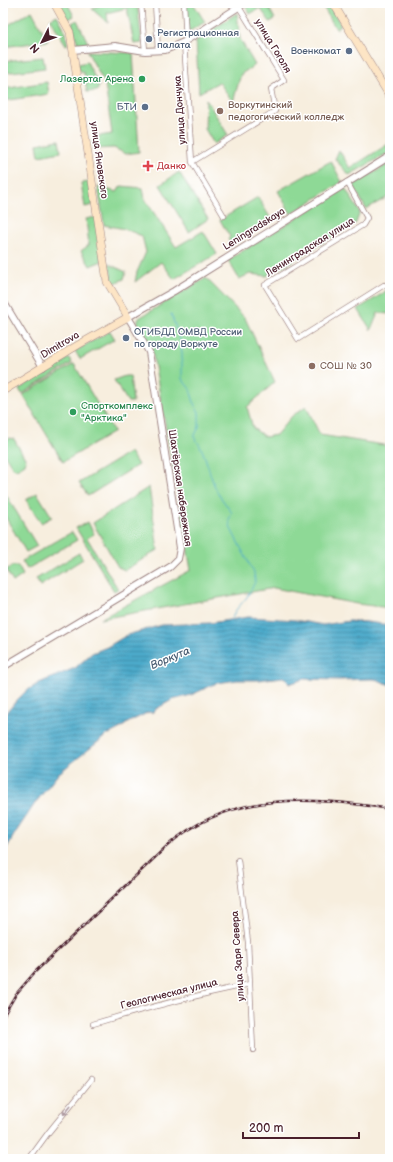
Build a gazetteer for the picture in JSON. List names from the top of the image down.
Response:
{
  "streets": {
    "main road": ["улица Яновского", "Dimitrova"],
    "street": [
      "улица Гоголя",
      "улица Дончука",
      "Leningradskaya",
      "Ленинградская улица",
      "Шахтёрская набережная",
      "улица Заря Севера",
      "Геологическая улица"
    ]
  },
  "crossings": [
    ["улица Гоголя", "улица Дончука"],
    ["улица Яновского", "Leningradskaya"],
    ["улица Яновского", "Dimitrova"],
    ["улица Яновского", "Шахтёрская набережная"],
    ["Leningradskaya", "Ленинградская улица"],
    ["Leningradskaya", "Dimitrova"],
    ["Leningradskaya", "Шахтёрская набережная"],
    ["Dimitrova", "Шахтёрская набережная"],
    ["улица Заря Севера", "Геологическая улица"]
  ],
  "water": ["Воркута"],
  "places": {
    "other": [
      "Регистрационная палата",
      "Военкомат",
      "Лазертаг Арена",
      "БТИ",
      "Воркутинский педогогический колледж",
      "ОГИБДД ОМВД России по городу Воркуте",
      "СОШ № 30",
      "Спорткомплекс \"Арктика\""
    ],
    "health": ["Данко"]
  },
  "scale_bar": "200 m",
  "north": "bottom left"
}
